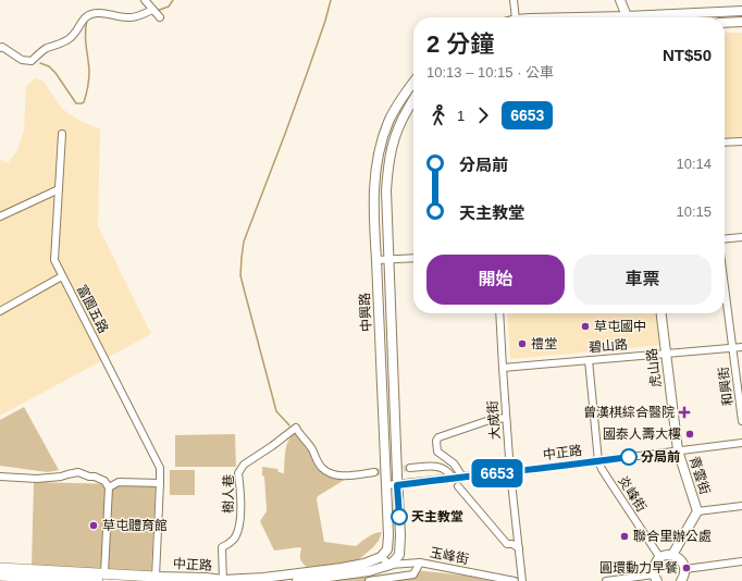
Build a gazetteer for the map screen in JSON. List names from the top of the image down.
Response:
{
  "streets": {
    "main road": ["中正路"],
    "street": [
      "富園五路",
      "中興路",
      "碧山路",
      "虎山路",
      "和興街",
      "大成街",
      "青雲街",
      "樹人巷",
      "炎峰街",
      "玉峰街"
    ]
  },
  "crossings": [
    ["富園五路", "中正路"],
    ["中興路", "中正路"],
    ["中興路", "玉峰街"],
    ["碧山路", "虎山路"],
    ["碧山路", "和興街"],
    ["碧山路", "大成街"],
    ["碧山路", "炎峰街"],
    ["虎山路", "中正路"],
    ["虎山路", "青雲街"],
    ["大成街", "中正路"],
    ["中正路", "青雲街"],
    ["中正路", "樹人巷"],
    ["中正路", "炎峰街"]
  ],
  "places": {
    "other": [
      "草屯國中",
      "禮堂",
      "國泰人壽大樓",
      "分局前",
      "天主教堂",
      "草屯體育館",
      "聯合里辦公處",
      "圓環動力早餐"
    ],
    "health": ["曾漢棋綜合醫院"]
  },
  "lines": ["bus line 6653"],
  "page": {
    "on_map": "6653",
    "heading": ["2 分鐘", "10:13 – 10:15 · 公車", "NT$50"],
    "legs": ["1", "6653"],
    "list": [
      {
        "name": "分局前",
        "value": "10:14"
      },
      {
        "name": "天主教堂",
        "value": "10:15"
      }
    ],
    "buttons": ["開始", "車票"]
  }
}
